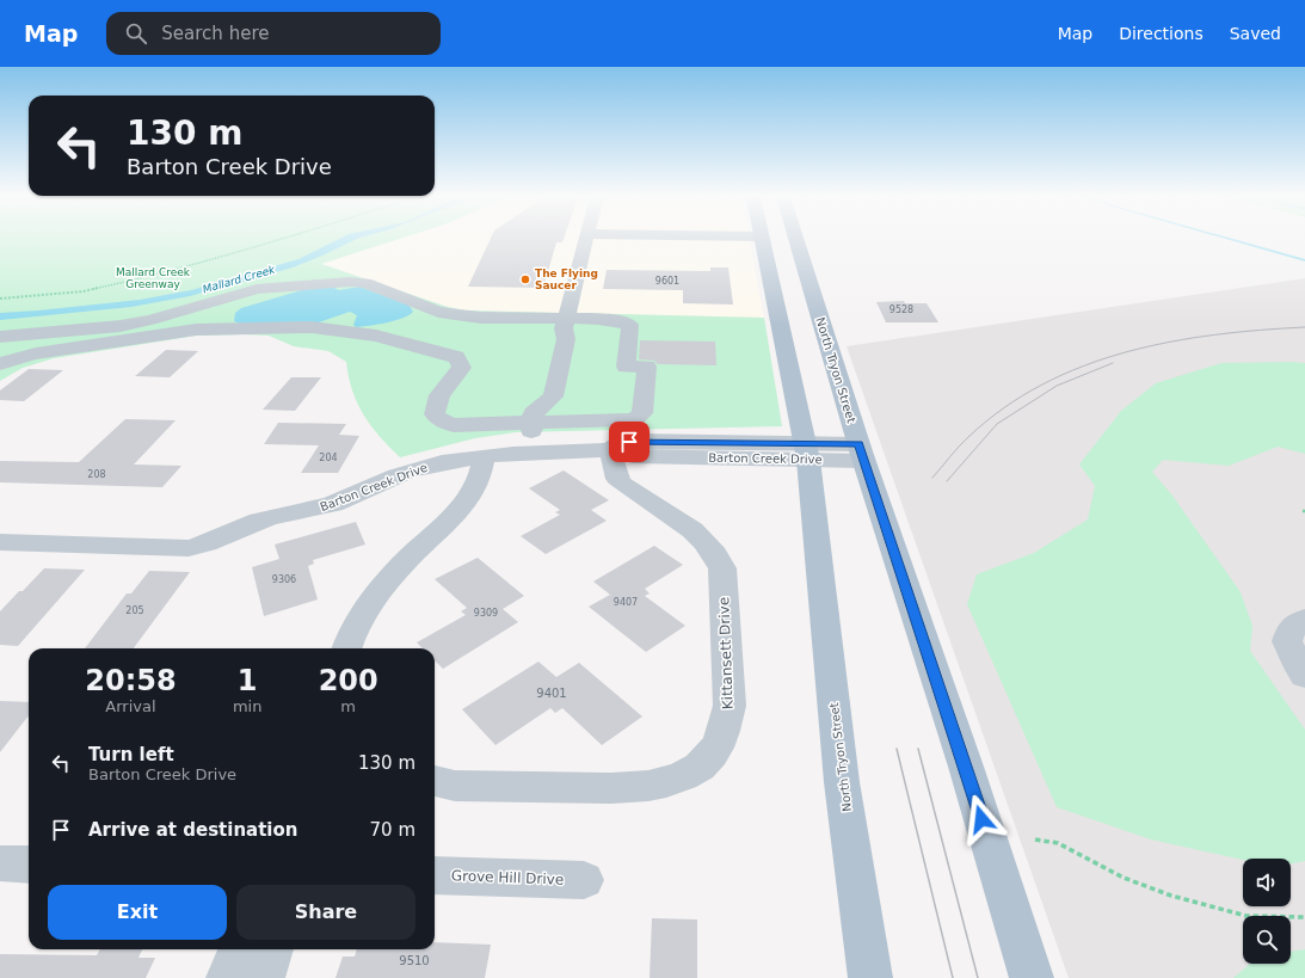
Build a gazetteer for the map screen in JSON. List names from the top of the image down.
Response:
{
  "streets": {
    "main road": ["North Tryon Street"],
    "street": ["Barton Creek Drive", "Kittansett Drive", "Grove Hill Drive"]
  },
  "crossings": [
    ["North Tryon Street", "Barton Creek Drive"],
    ["Barton Creek Drive", "Kittansett Drive"]
  ],
  "water": ["Mallard Creek"],
  "parks": ["Mallard Creek Greenway"],
  "places": ["The Flying Saucer"],
  "house_numbers": [
    "9601",
    "9528",
    "204",
    "208",
    "9306",
    "9407",
    "205",
    "9309",
    "9401",
    "9510"
  ],
  "page": {
    "header": "Map",
    "search": "Search here",
    "nav": ["Map", "Directions", "Saved"],
    "turn": ["130 m", "Barton Creek Drive"],
    "eta": [
      "20:58",
      "Arrival",
      "1",
      "min",
      "200",
      "m"
    ],
    "list": [
      {
        "name": "Turn left",
        "note": "Barton Creek Drive",
        "value": "130 m"
      },
      {
        "name": "Arrive at destination",
        "value": "70 m"
      }
    ],
    "buttons": ["Exit", "Share"]
  }
}
